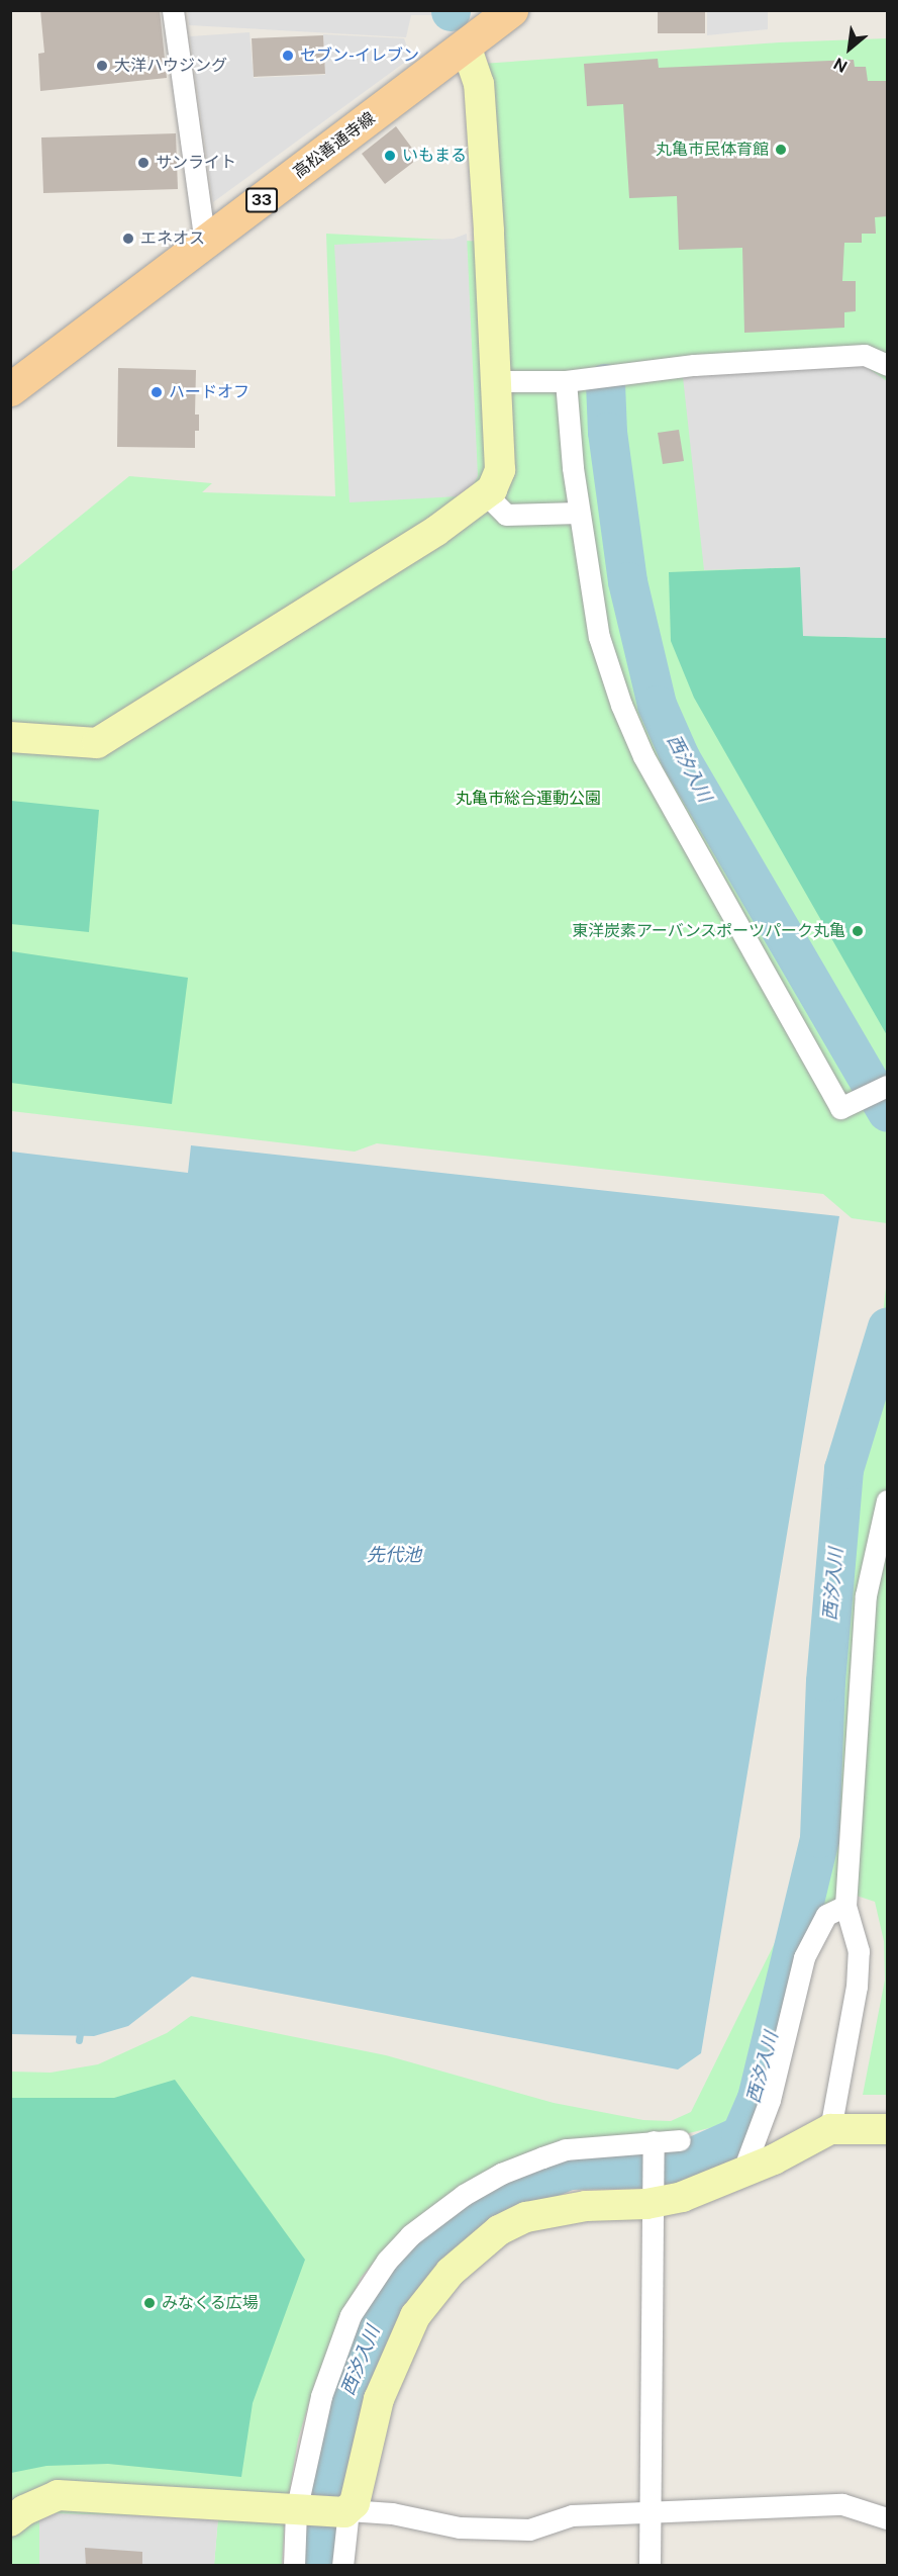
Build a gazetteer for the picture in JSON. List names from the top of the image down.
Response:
{
  "streets": {
    "main road": ["高松善通寺線", "33"]
  },
  "water": ["西汐入川", "先代池"],
  "parks": ["丸亀市総合運動公園"],
  "places": [
    "セブン-イレブン",
    "大洋ハウジング",
    "丸亀市民体育館",
    "いもまる",
    "サンライト",
    "エネオス",
    "ハードオフ",
    "東洋炭素アーバンスポーツパーク丸亀",
    "みなくる広場"
  ],
  "north": "bottom left"
}
